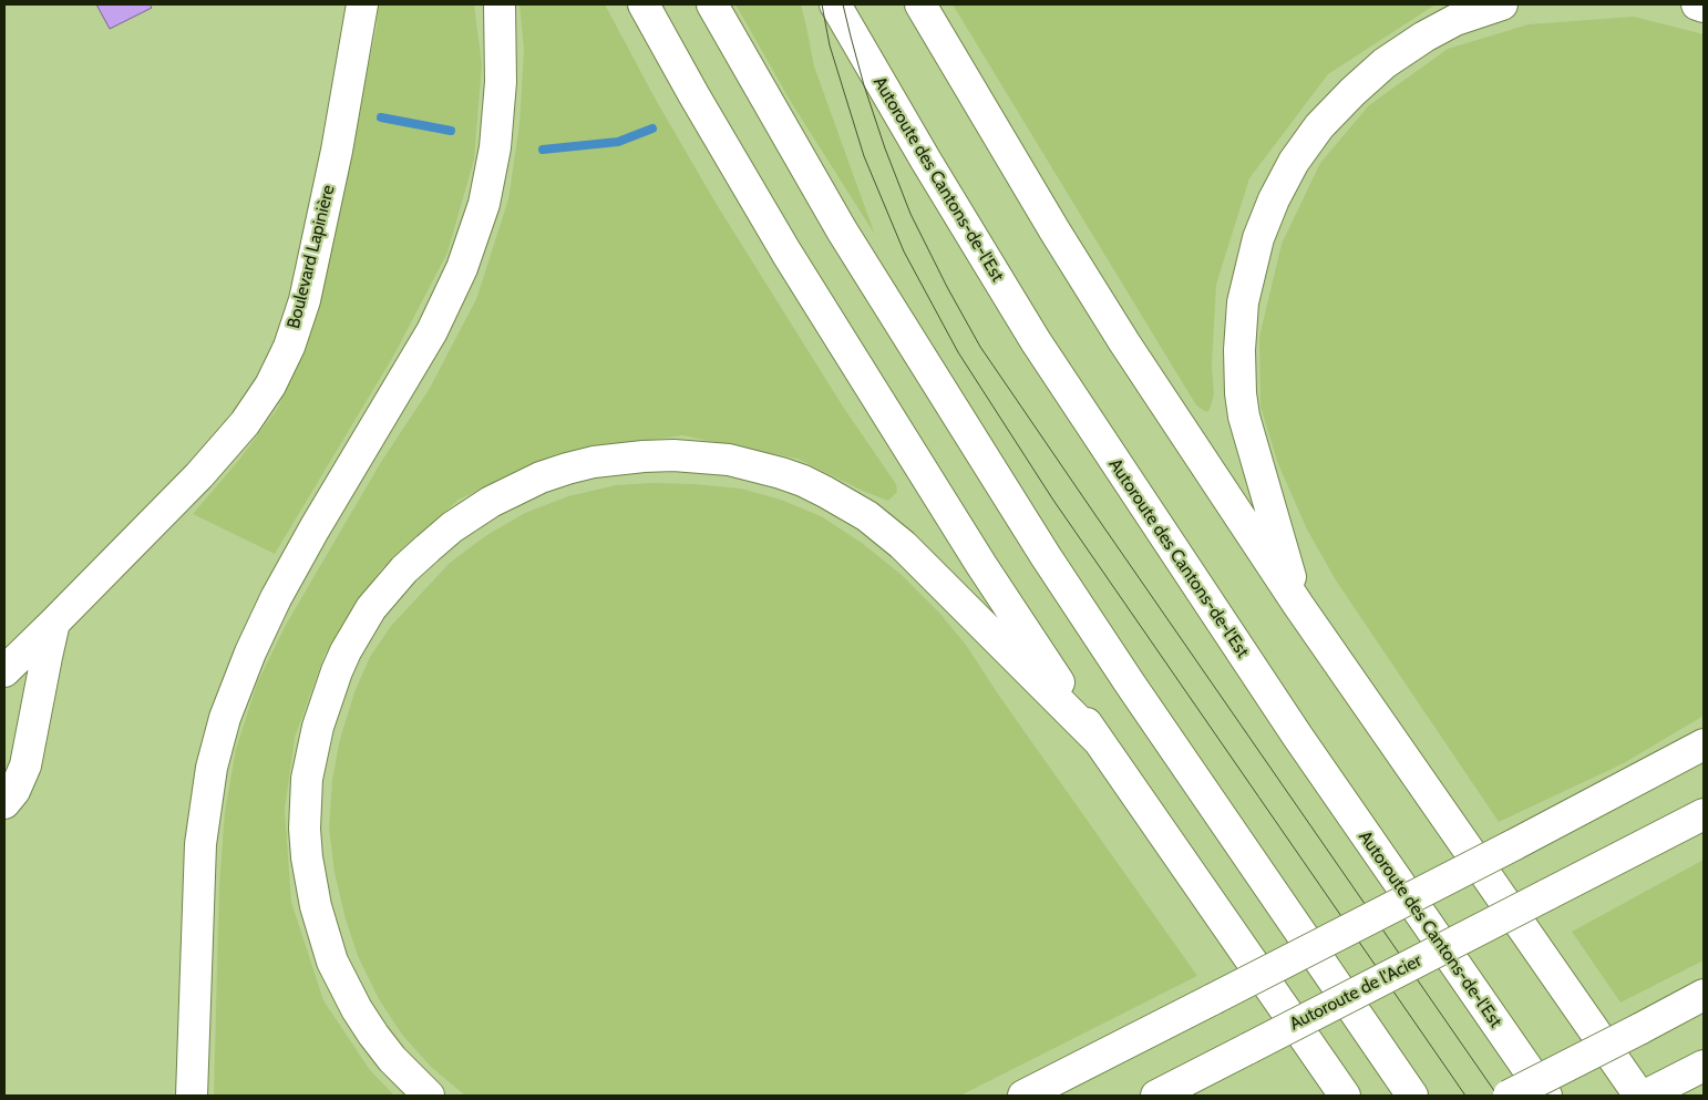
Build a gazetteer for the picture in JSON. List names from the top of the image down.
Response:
{
  "streets": {
    "main road": ["Autoroute des Cantons-de-l'Est", "Boulevard Lapinière", "Autoroute de l'Acier"]
  }
}
